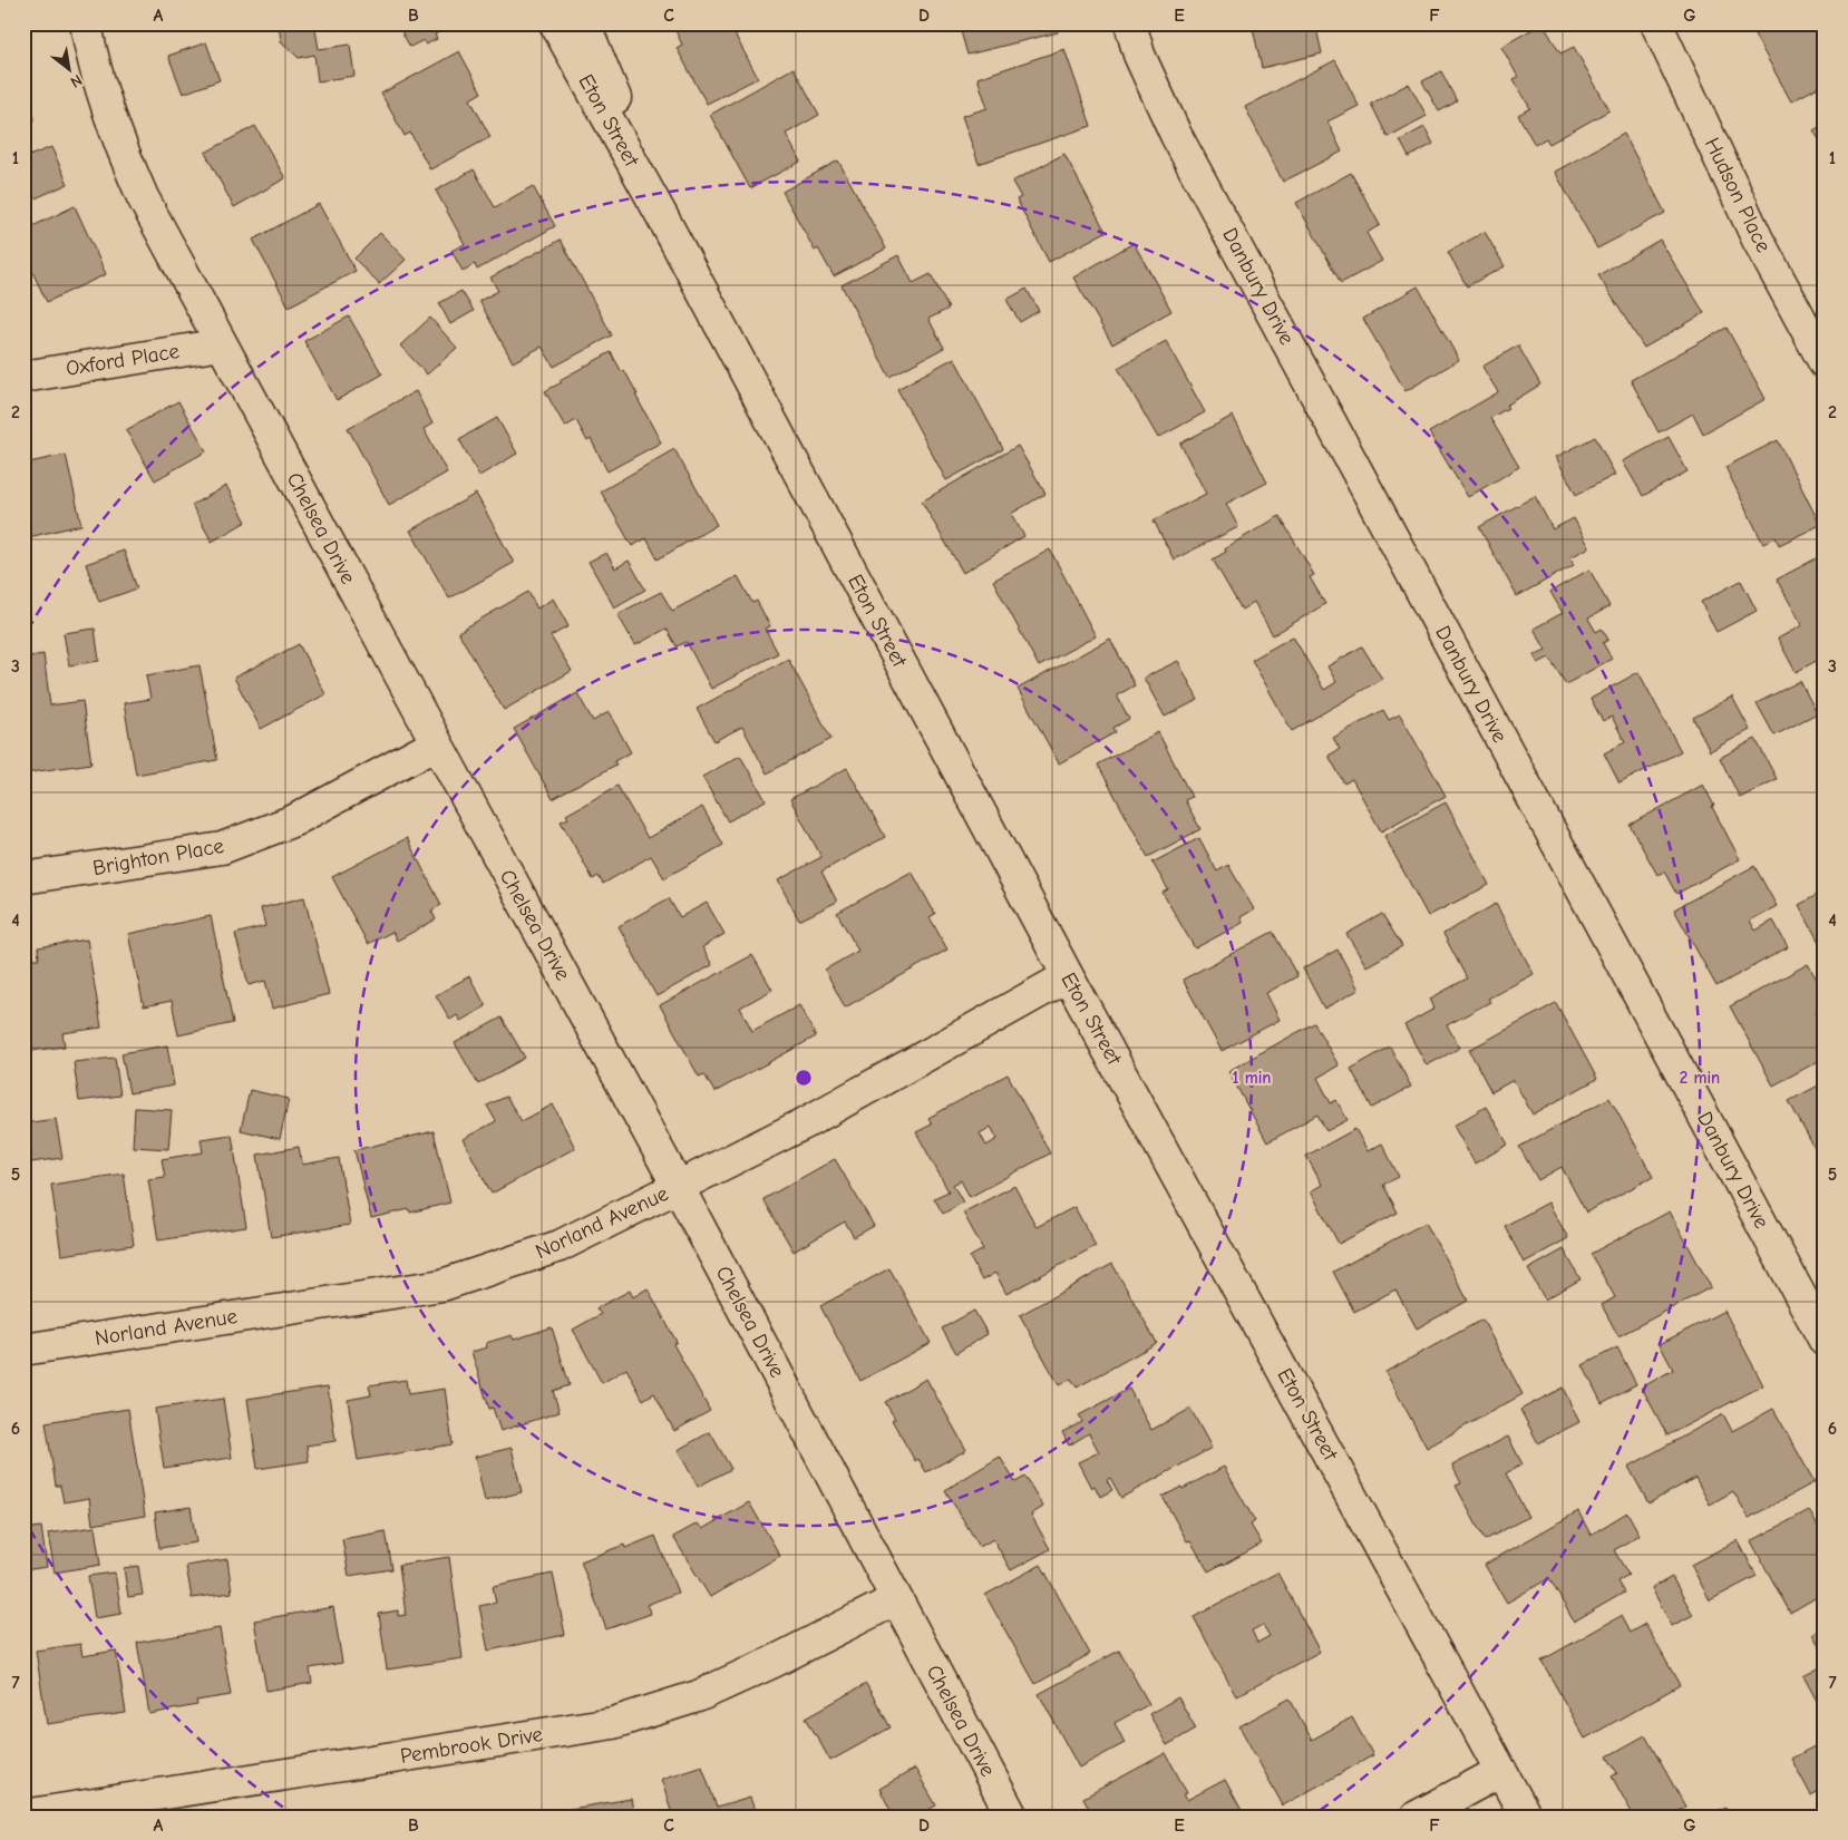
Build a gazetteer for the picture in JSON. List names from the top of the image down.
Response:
{
  "streets": {
    "street": [
      "Eton Street",
      "Hudson Place",
      "Danbury Drive",
      "Oxford Place",
      "Chelsea Drive",
      "Brighton Place",
      "Norland Avenue",
      "Pembrook Drive"
    ]
  },
  "crossings": [
    ["Eton Street", "Norland Avenue"],
    ["Oxford Place", "Chelsea Drive"],
    ["Chelsea Drive", "Brighton Place"],
    ["Chelsea Drive", "Norland Avenue"],
    ["Chelsea Drive", "Pembrook Drive"]
  ],
  "north": "bottom right",
  "grid": {
    "columns": [
      "A",
      "B",
      "C",
      "D",
      "E",
      "F",
      "G"
    ],
    "rows": [
      "1",
      "2",
      "3",
      "4",
      "5",
      "6",
      "7"
    ]
  },
  "rings": ["1 min", "2 min"]
}
